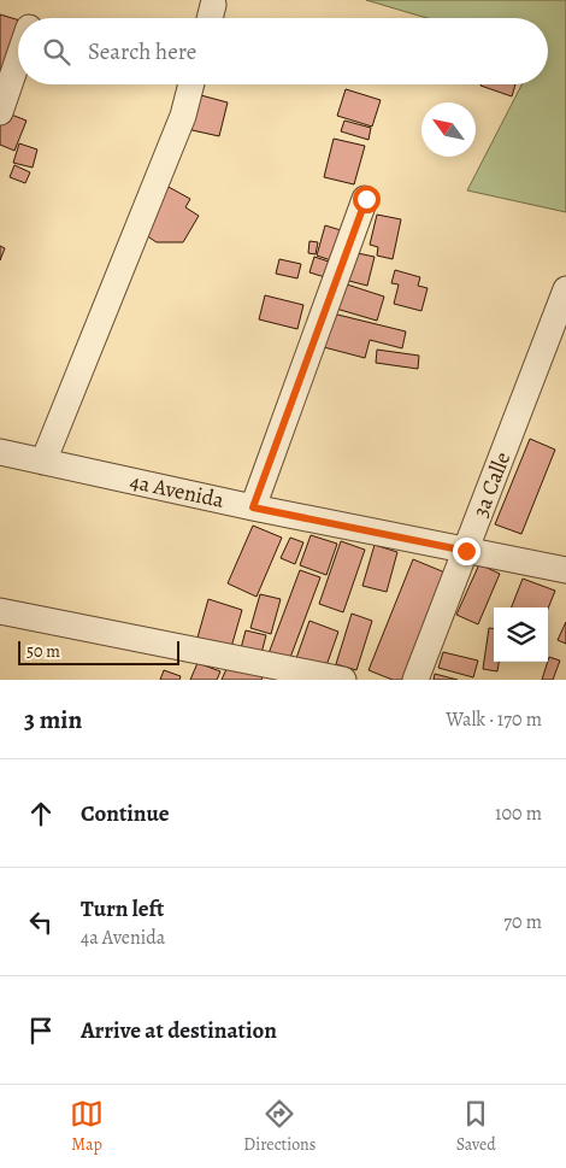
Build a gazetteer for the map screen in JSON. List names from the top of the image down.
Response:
{
  "streets": {
    "street": ["3a Calle", "4a Avenida"]
  },
  "crossings": [
    ["3a Calle", "4a Avenida"]
  ],
  "scale_bar": "50 m",
  "north": "top left",
  "page": {
    "search": "Search here",
    "scale": "50 m",
    "heading": ["3 min", "Walk · 170 m"],
    "list": [
      ["Continue", "100 m"],
      ["Turn left", "4a Avenida", "70 m"],
      "Arrive at destination"
    ],
    "nav": ["Map", "Directions", "Saved"]
  }
}
